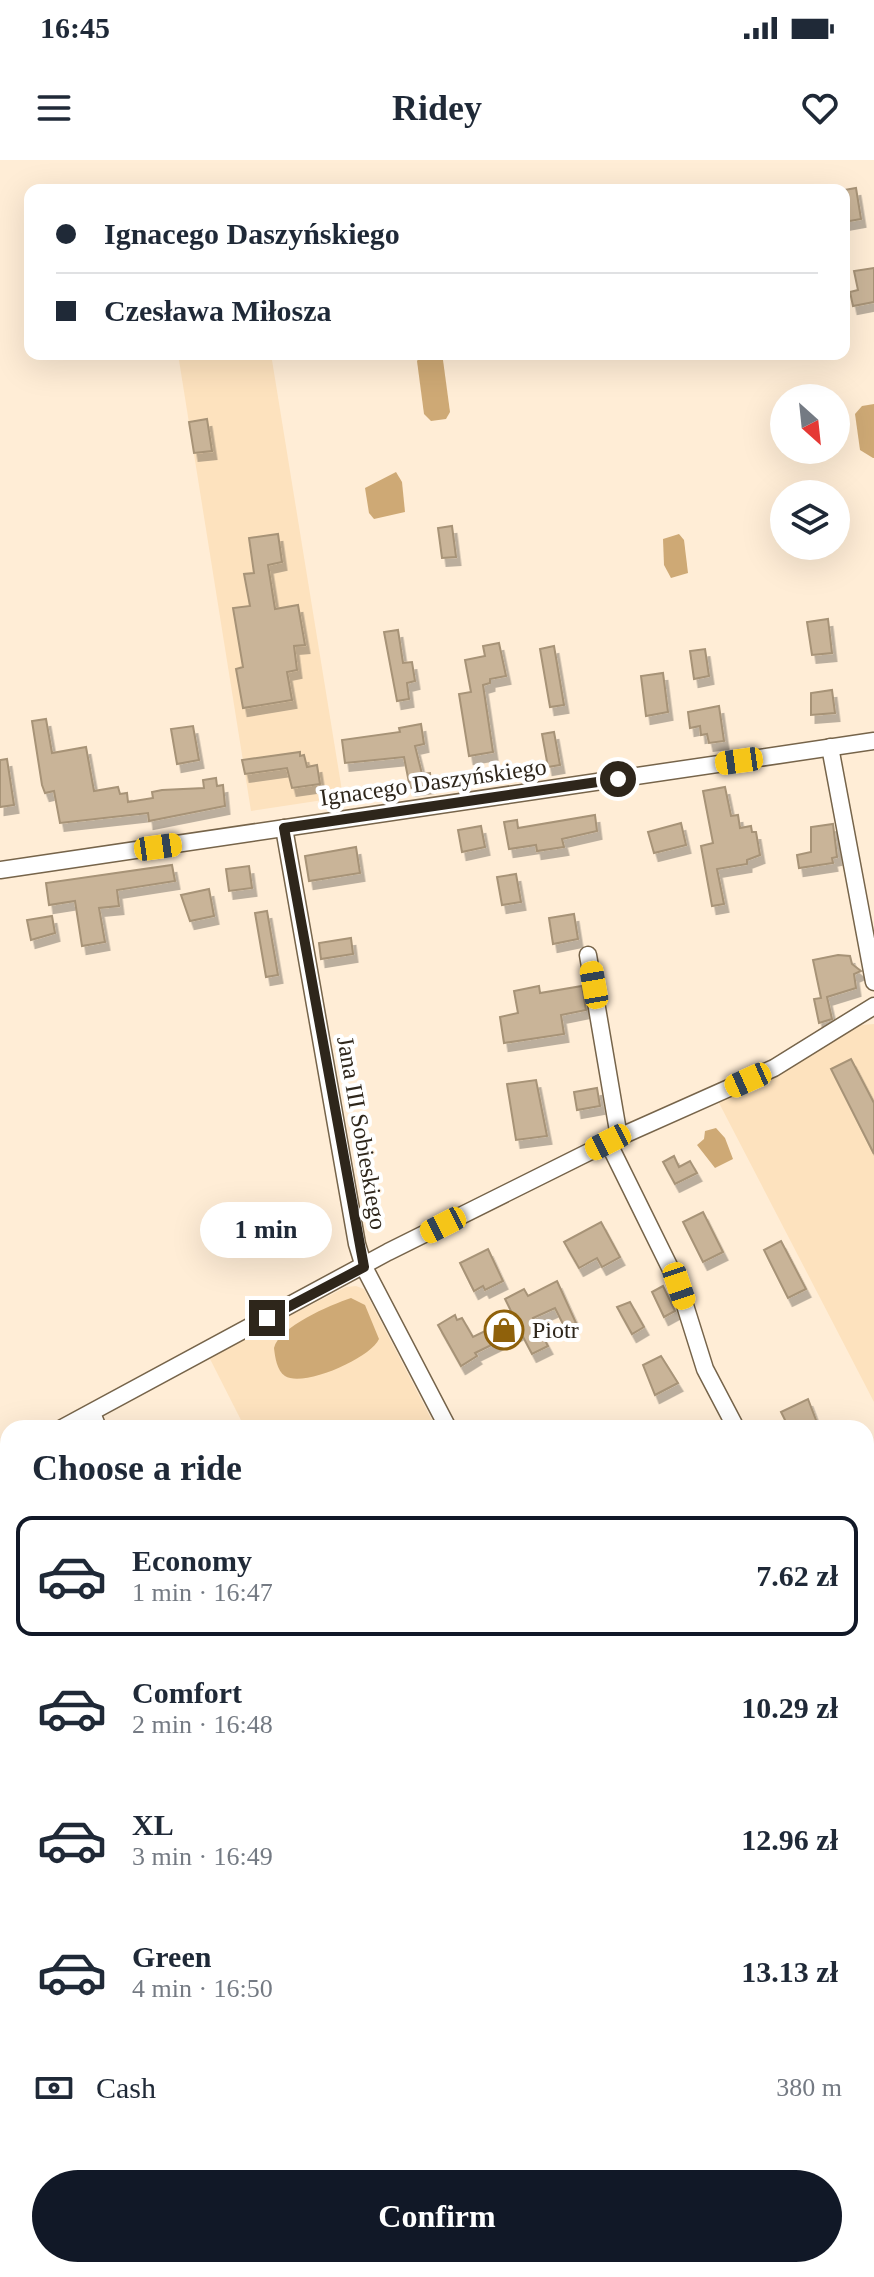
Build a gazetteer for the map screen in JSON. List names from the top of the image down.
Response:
{
  "streets": {
    "street": ["Ignacego Daszyńskiego", "Jana III Sobieskiego"]
  },
  "crossings": [
    ["Ignacego Daszyńskiego", "Jana III Sobieskiego"]
  ],
  "places": {
    "shop": ["Piotr"]
  },
  "north": "bottom right",
  "page": {
    "status": "16:45",
    "header": "Ridey",
    "banner": ["Ignacego Daszyńskiego", "Czesława Miłosza"],
    "bubble": "1 min",
    "heading": "Choose a ride",
    "list": [
      {
        "name": "Economy",
        "note": "1 min · 16:47",
        "value": "7.62 zł"
      },
      {
        "name": "Comfort",
        "note": "2 min · 16:48",
        "value": "10.29 zł"
      },
      {
        "name": "XL",
        "note": "3 min · 16:49",
        "value": "12.96 zł"
      },
      {
        "name": "Green",
        "note": "4 min · 16:50",
        "value": "13.13 zł"
      }
    ],
    "pay": ["Cash", "380 m"],
    "buttons": "Confirm"
  }
}
